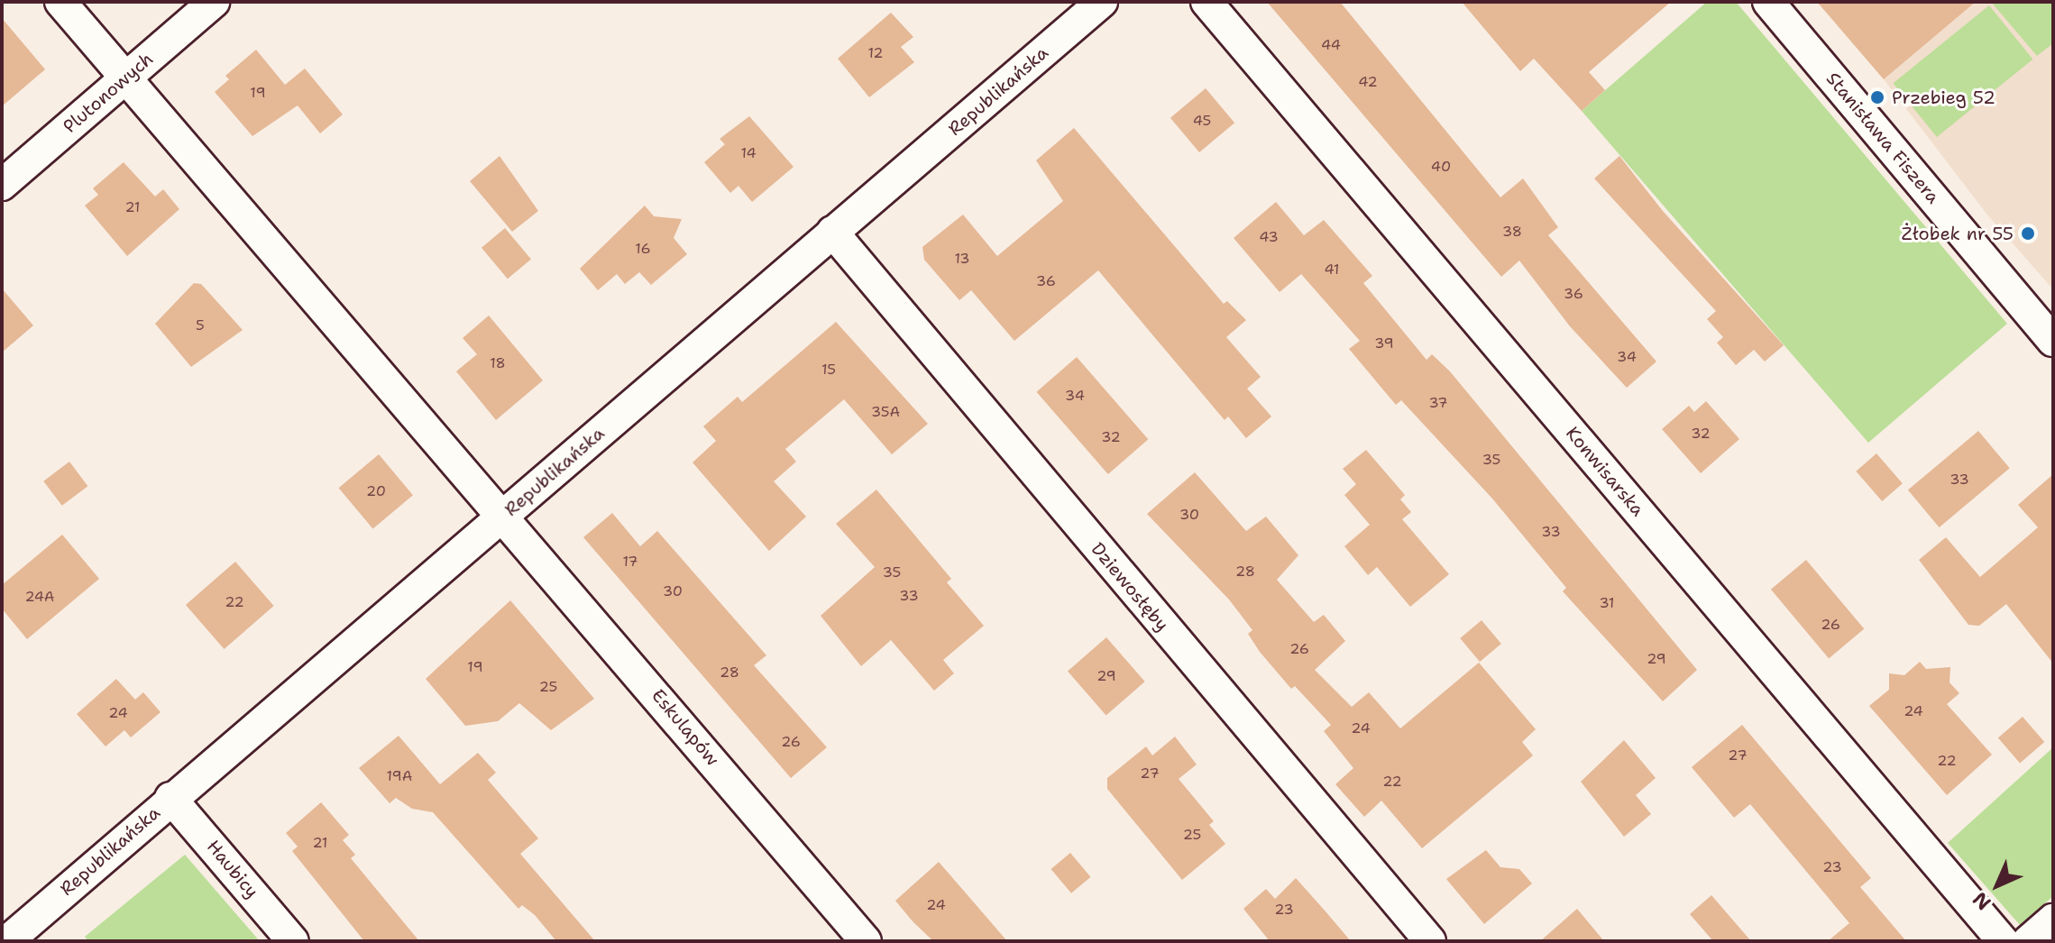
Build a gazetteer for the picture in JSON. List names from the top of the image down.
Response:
{
  "streets": {
    "street": [
      "Republikańska",
      "Plutonowych",
      "Stanisława Fiszera",
      "Konwisarska",
      "Dziewosłęby",
      "Eskulapów",
      "Haubicy"
    ]
  },
  "crossings": [
    ["Republikańska", "Dziewosłęby"],
    ["Republikańska", "Eskulapów"],
    ["Republikańska", "Haubicy"],
    ["Plutonowych", "Eskulapów"]
  ],
  "places": ["Przebieg 52", "Żłobek nr 55"],
  "house_numbers": [
    "44",
    "12",
    "42",
    "19",
    "45",
    "14",
    "40",
    "21",
    "38",
    "43",
    "16",
    "13",
    "41",
    "36",
    "36",
    "5",
    "39",
    "34",
    "18",
    "15",
    "34",
    "37",
    "35A",
    "32",
    "32",
    "35",
    "33",
    "20",
    "30",
    "33",
    "17",
    "28",
    "35",
    "30",
    "33",
    "24A",
    "22",
    "31",
    "26",
    "26",
    "29",
    "19",
    "28",
    "29",
    "25",
    "24",
    "24",
    "24",
    "26",
    "27",
    "22",
    "27",
    "19A",
    "22",
    "25",
    "21",
    "23",
    "24",
    "23"
  ],
  "north": "bottom left"
}
